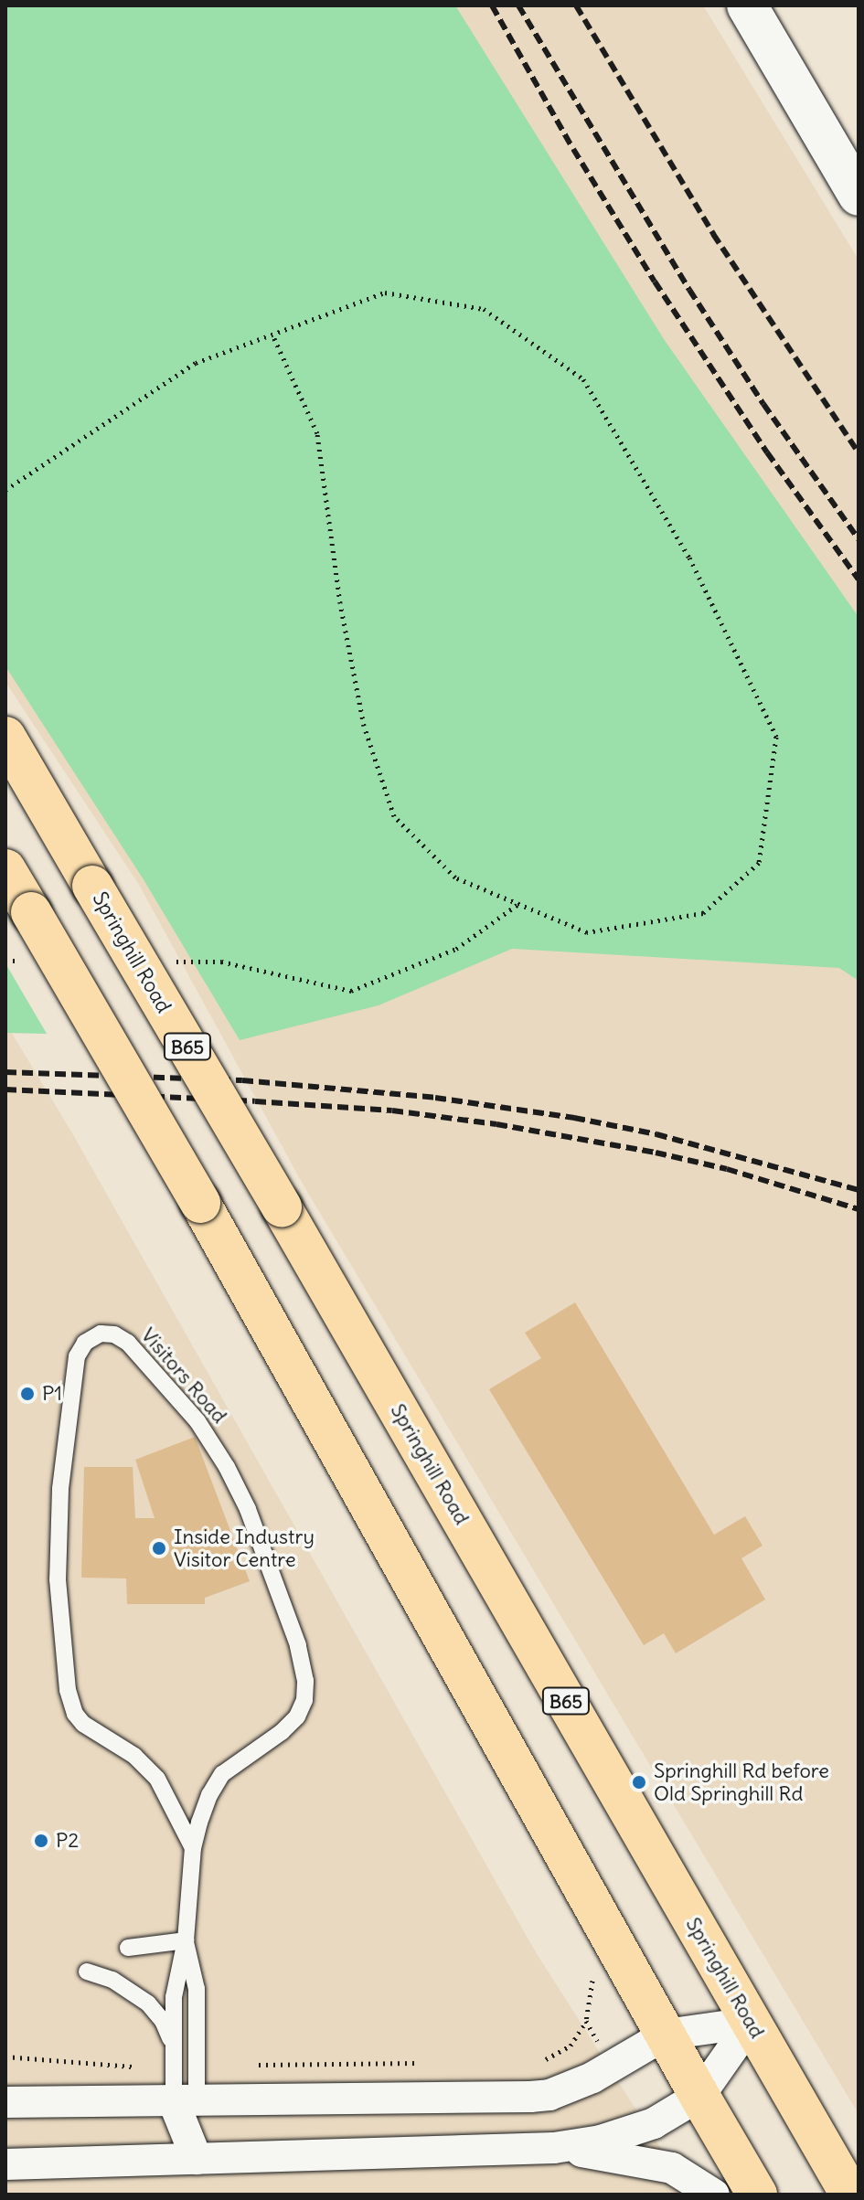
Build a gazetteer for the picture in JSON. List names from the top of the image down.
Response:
{
  "streets": {
    "main road": ["Springhill Road", "B65"],
    "lane": ["Visitors Road"]
  },
  "places": [
    "P1",
    "Inside Industry Visitor Centre",
    "Springhill Rd before Old Springhill Rd",
    "P2"
  ]
}
